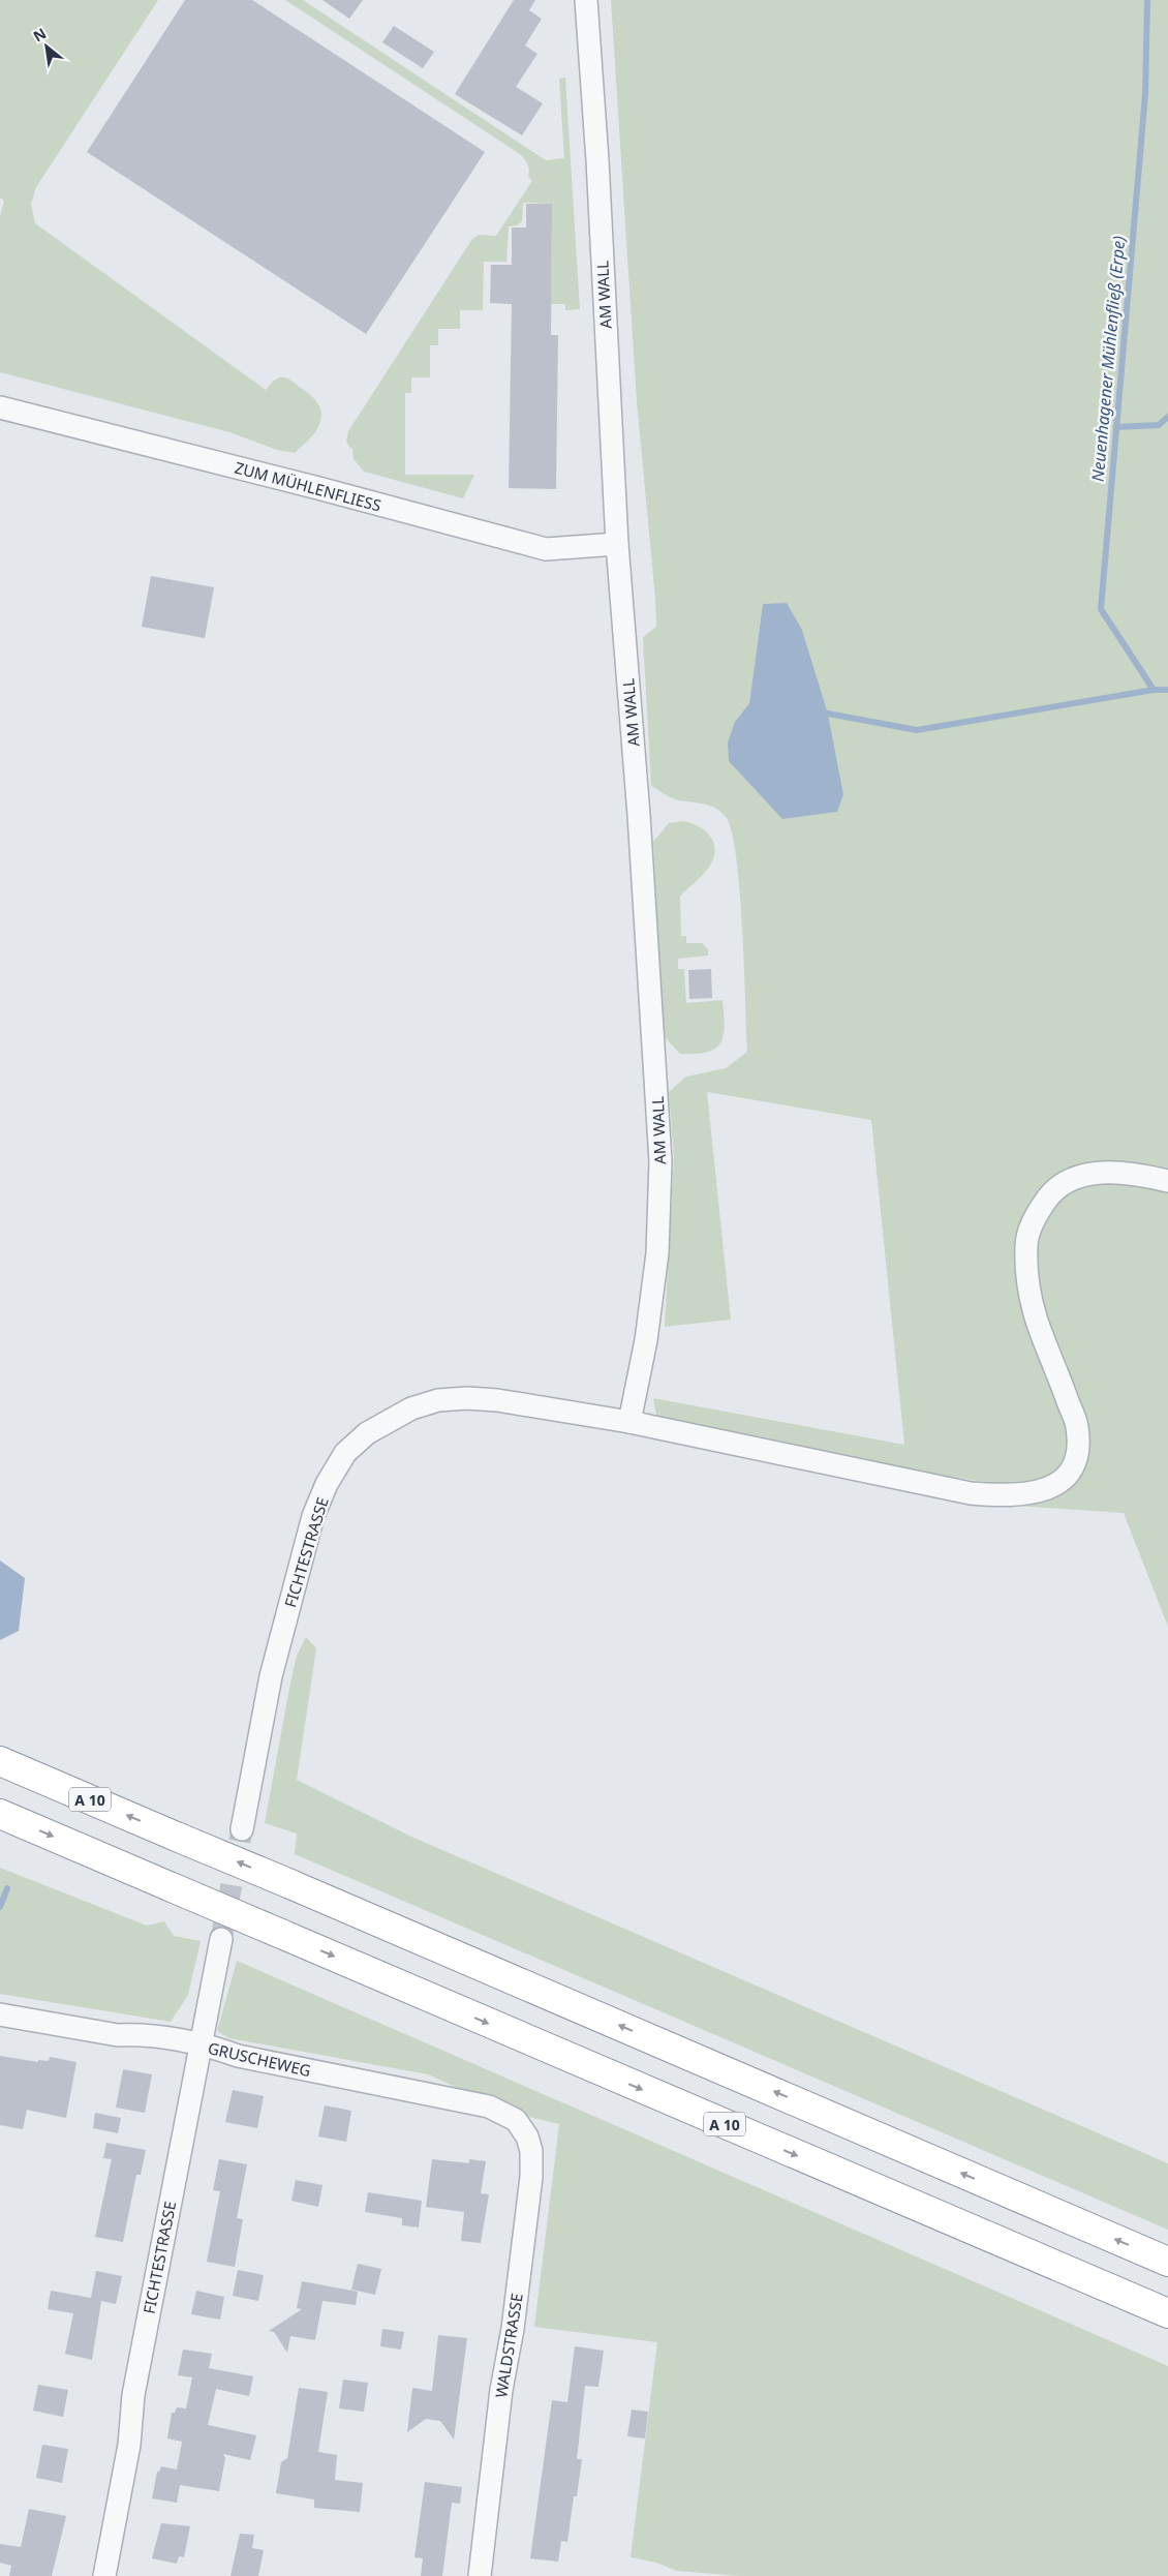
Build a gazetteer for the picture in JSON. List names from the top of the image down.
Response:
{
  "streets": {
    "highway": ["A 10"],
    "street": [
      "AM WALL",
      "ZUM MÜHLENFLIESS",
      "FICHTESTRASSE",
      "GRUSCHEWEG",
      "WALDSTRASSE"
    ]
  },
  "crossings": [
    ["AM WALL", "ZUM MÜHLENFLIESS"],
    ["AM WALL", "FICHTESTRASSE"],
    ["FICHTESTRASSE", "GRUSCHEWEG"],
    ["GRUSCHEWEG", "WALDSTRASSE"]
  ],
  "water": ["Neuenhagener Mühlenfließ (Erpe)"],
  "north": "top left"
}
